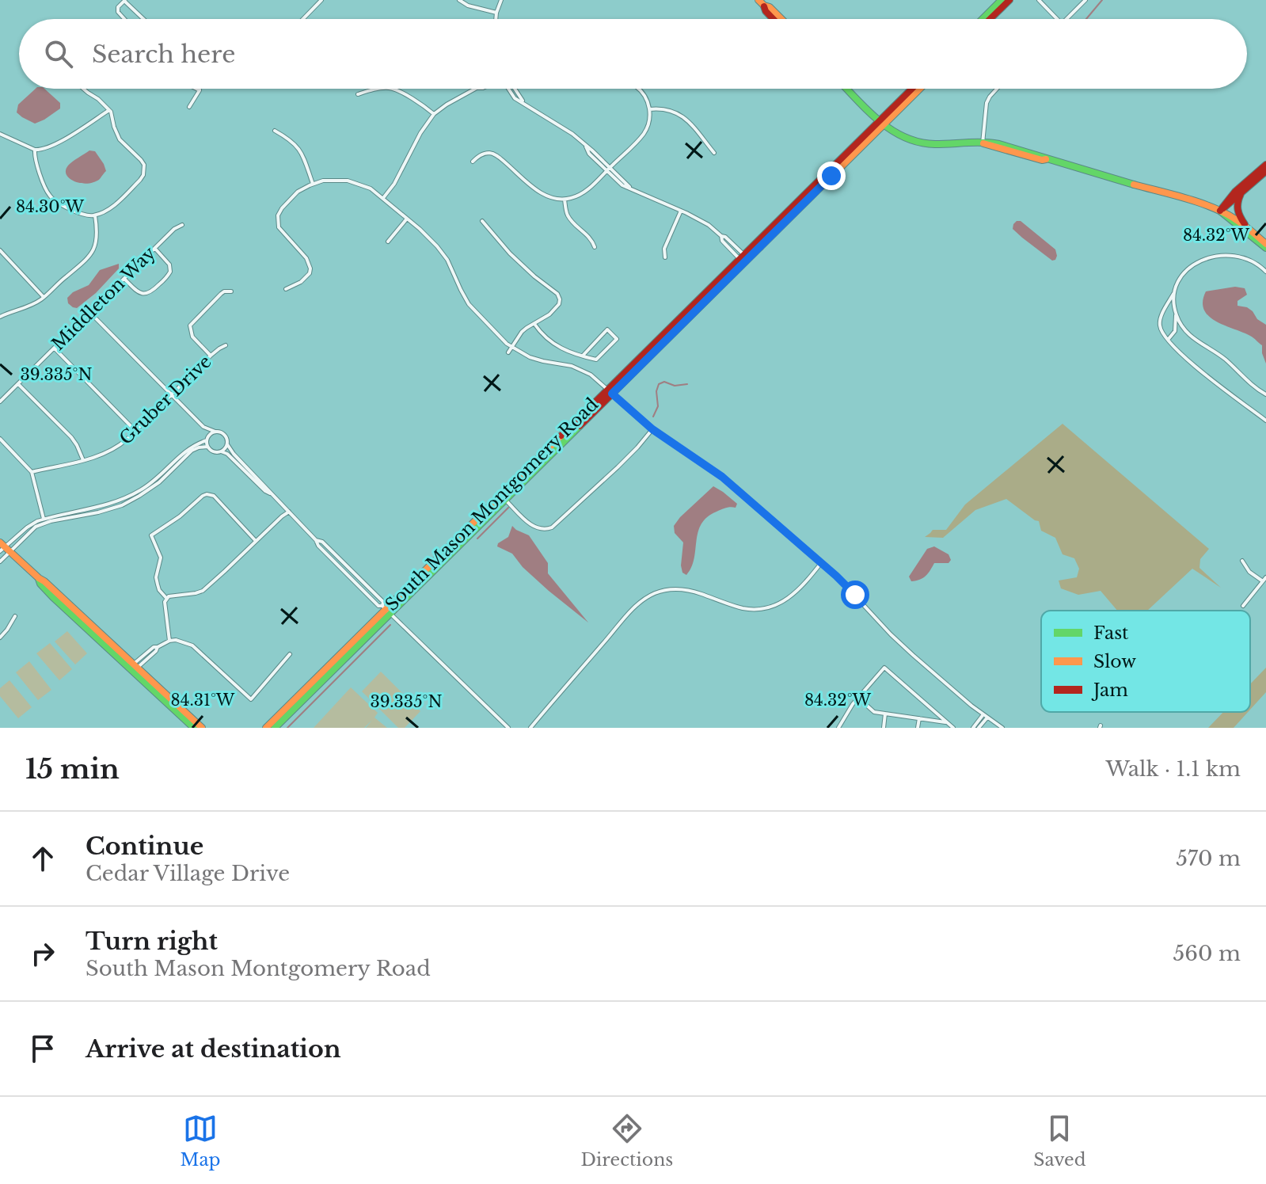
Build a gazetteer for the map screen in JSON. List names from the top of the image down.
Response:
{
  "streets": {
    "main road": ["South Mason Montgomery Road"],
    "street": ["Middleton Way", "Gruber Drive"]
  },
  "legend": ["Fast", "Slow", "Jam"],
  "page": {
    "search": "Search here",
    "heading": ["15 min", "Walk · 1.1 km"],
    "list": [
      ["Continue", "Cedar Village Drive", "570 m"],
      ["Turn right", "South Mason Montgomery Road", "560 m"],
      "Arrive at destination"
    ],
    "nav": ["Map", "Directions", "Saved"]
  },
  "coordinates": [
    "84.30°W",
    "84.32°W",
    "39.335°N",
    "84.31°W"
  ]
}
